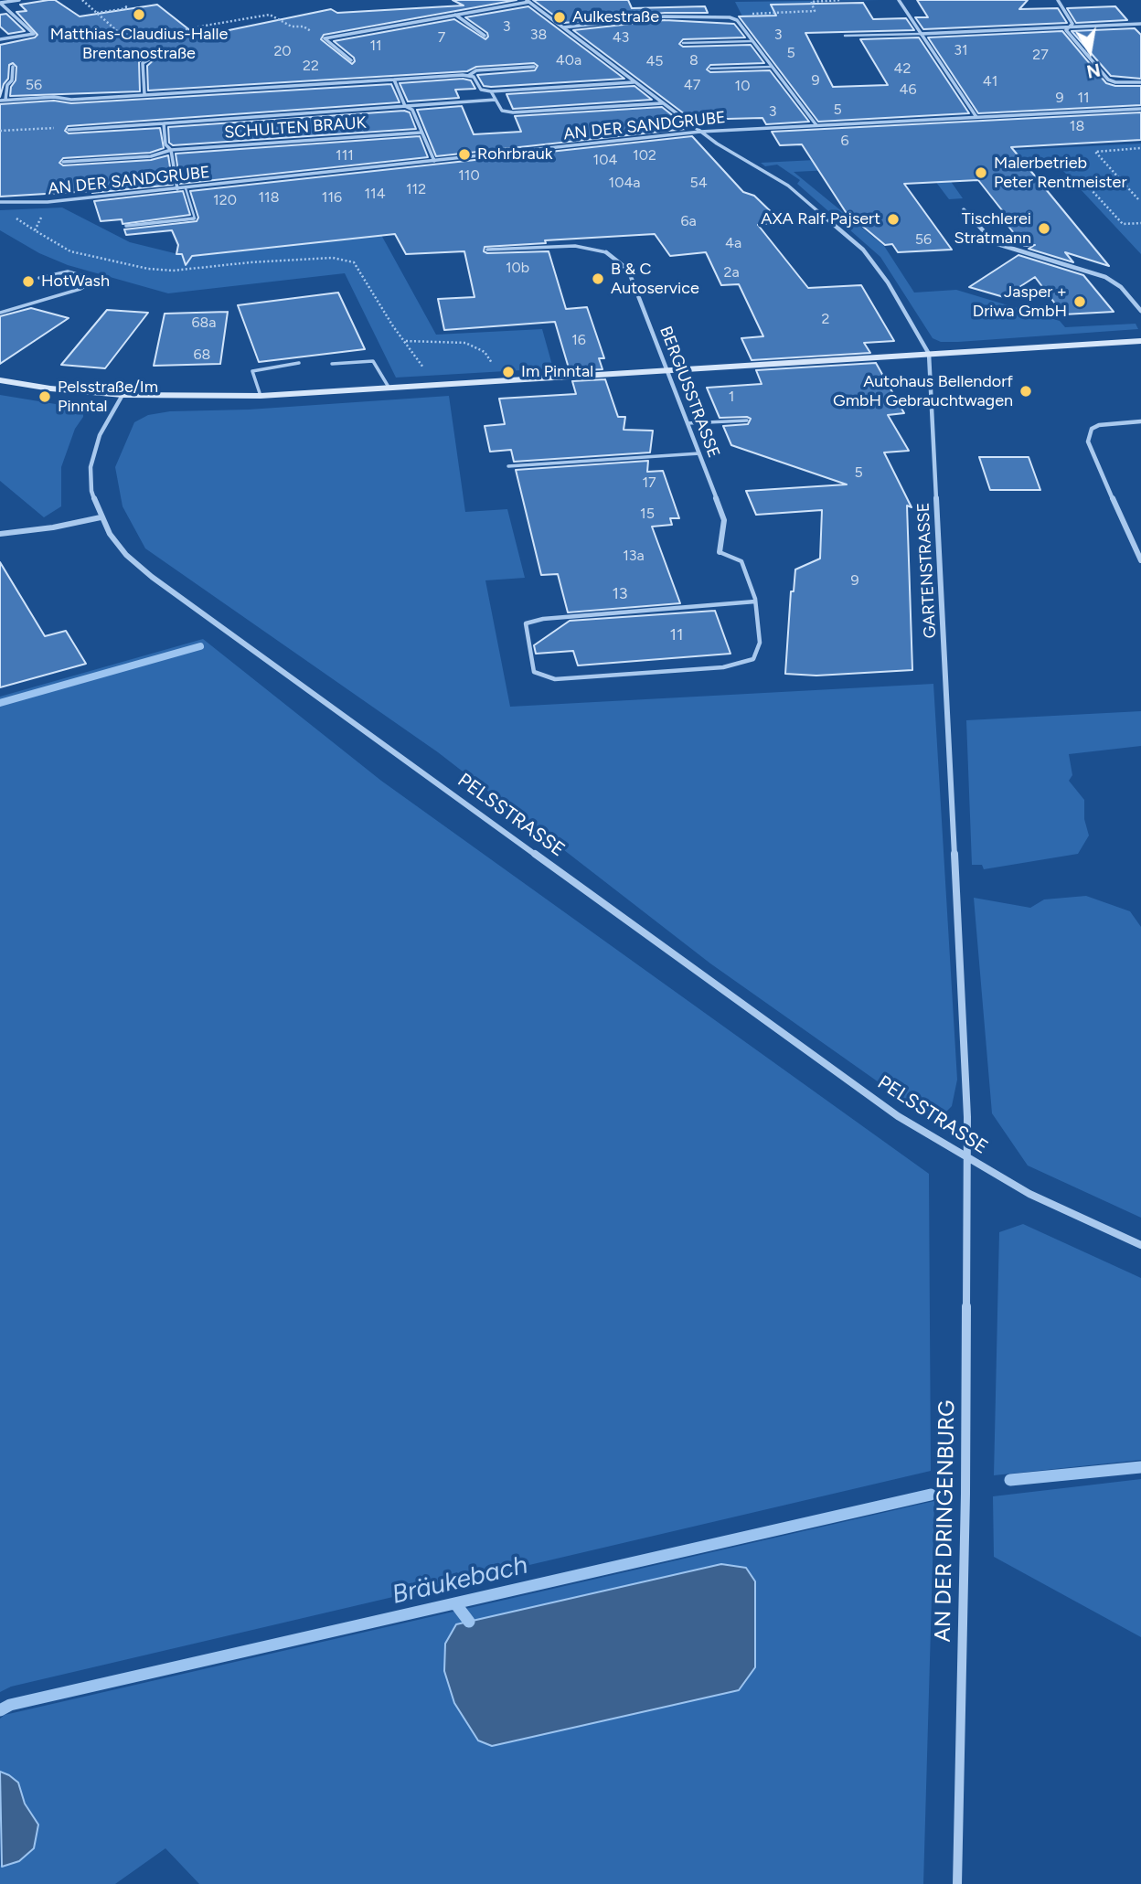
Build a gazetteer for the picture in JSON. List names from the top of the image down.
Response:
{
  "streets": {
    "street": [
      "AN DER SANDGRUBE",
      "SCHULTEN BRAUK",
      "BERGIUSSTRASSE",
      "GARTENSTRASSE",
      "PELSSTRASSE",
      "AN DER DRINGENBURG"
    ]
  },
  "crossings": [
    ["AN DER SANDGRUBE", "GARTENSTRASSE"],
    ["GARTENSTRASSE", "PELSSTRASSE"],
    ["GARTENSTRASSE", "AN DER DRINGENBURG"],
    ["PELSSTRASSE", "AN DER DRINGENBURG"]
  ],
  "water": ["Bräukebach"],
  "places": [
    "Matthias-Claudius-Halle Brentanostraße",
    "Aulkestraße",
    "Rohrbrauk",
    "Malerbetrieb Peter Rentmeister",
    "AXA Ralf Pajsert",
    "Tischlerei Stratmann",
    "B & C Autoservice",
    "HotWash",
    "Jasper + Driwa GmbH",
    "Im Pinntal",
    "Autohaus Bellendorf GmbH Gebrauchtwagen",
    "Pelsstraße/Im Pinntal"
  ],
  "house_numbers": [
    "3",
    "38",
    "3",
    "7",
    "43",
    "11",
    "31",
    "20",
    "5",
    "27",
    "40a",
    "8",
    "45",
    "22",
    "42",
    "9",
    "41",
    "56",
    "47",
    "10",
    "46",
    "9",
    "11",
    "5",
    "3",
    "18",
    "6",
    "111",
    "102",
    "104",
    "110",
    "104a",
    "54",
    "112",
    "114",
    "118",
    "116",
    "120",
    "6a",
    "56",
    "4a",
    "10b",
    "2a",
    "2",
    "68a",
    "16",
    "68",
    "1",
    "5",
    "17",
    "15",
    "13a",
    "9",
    "13",
    "11"
  ],
  "north": "bottom"
}
